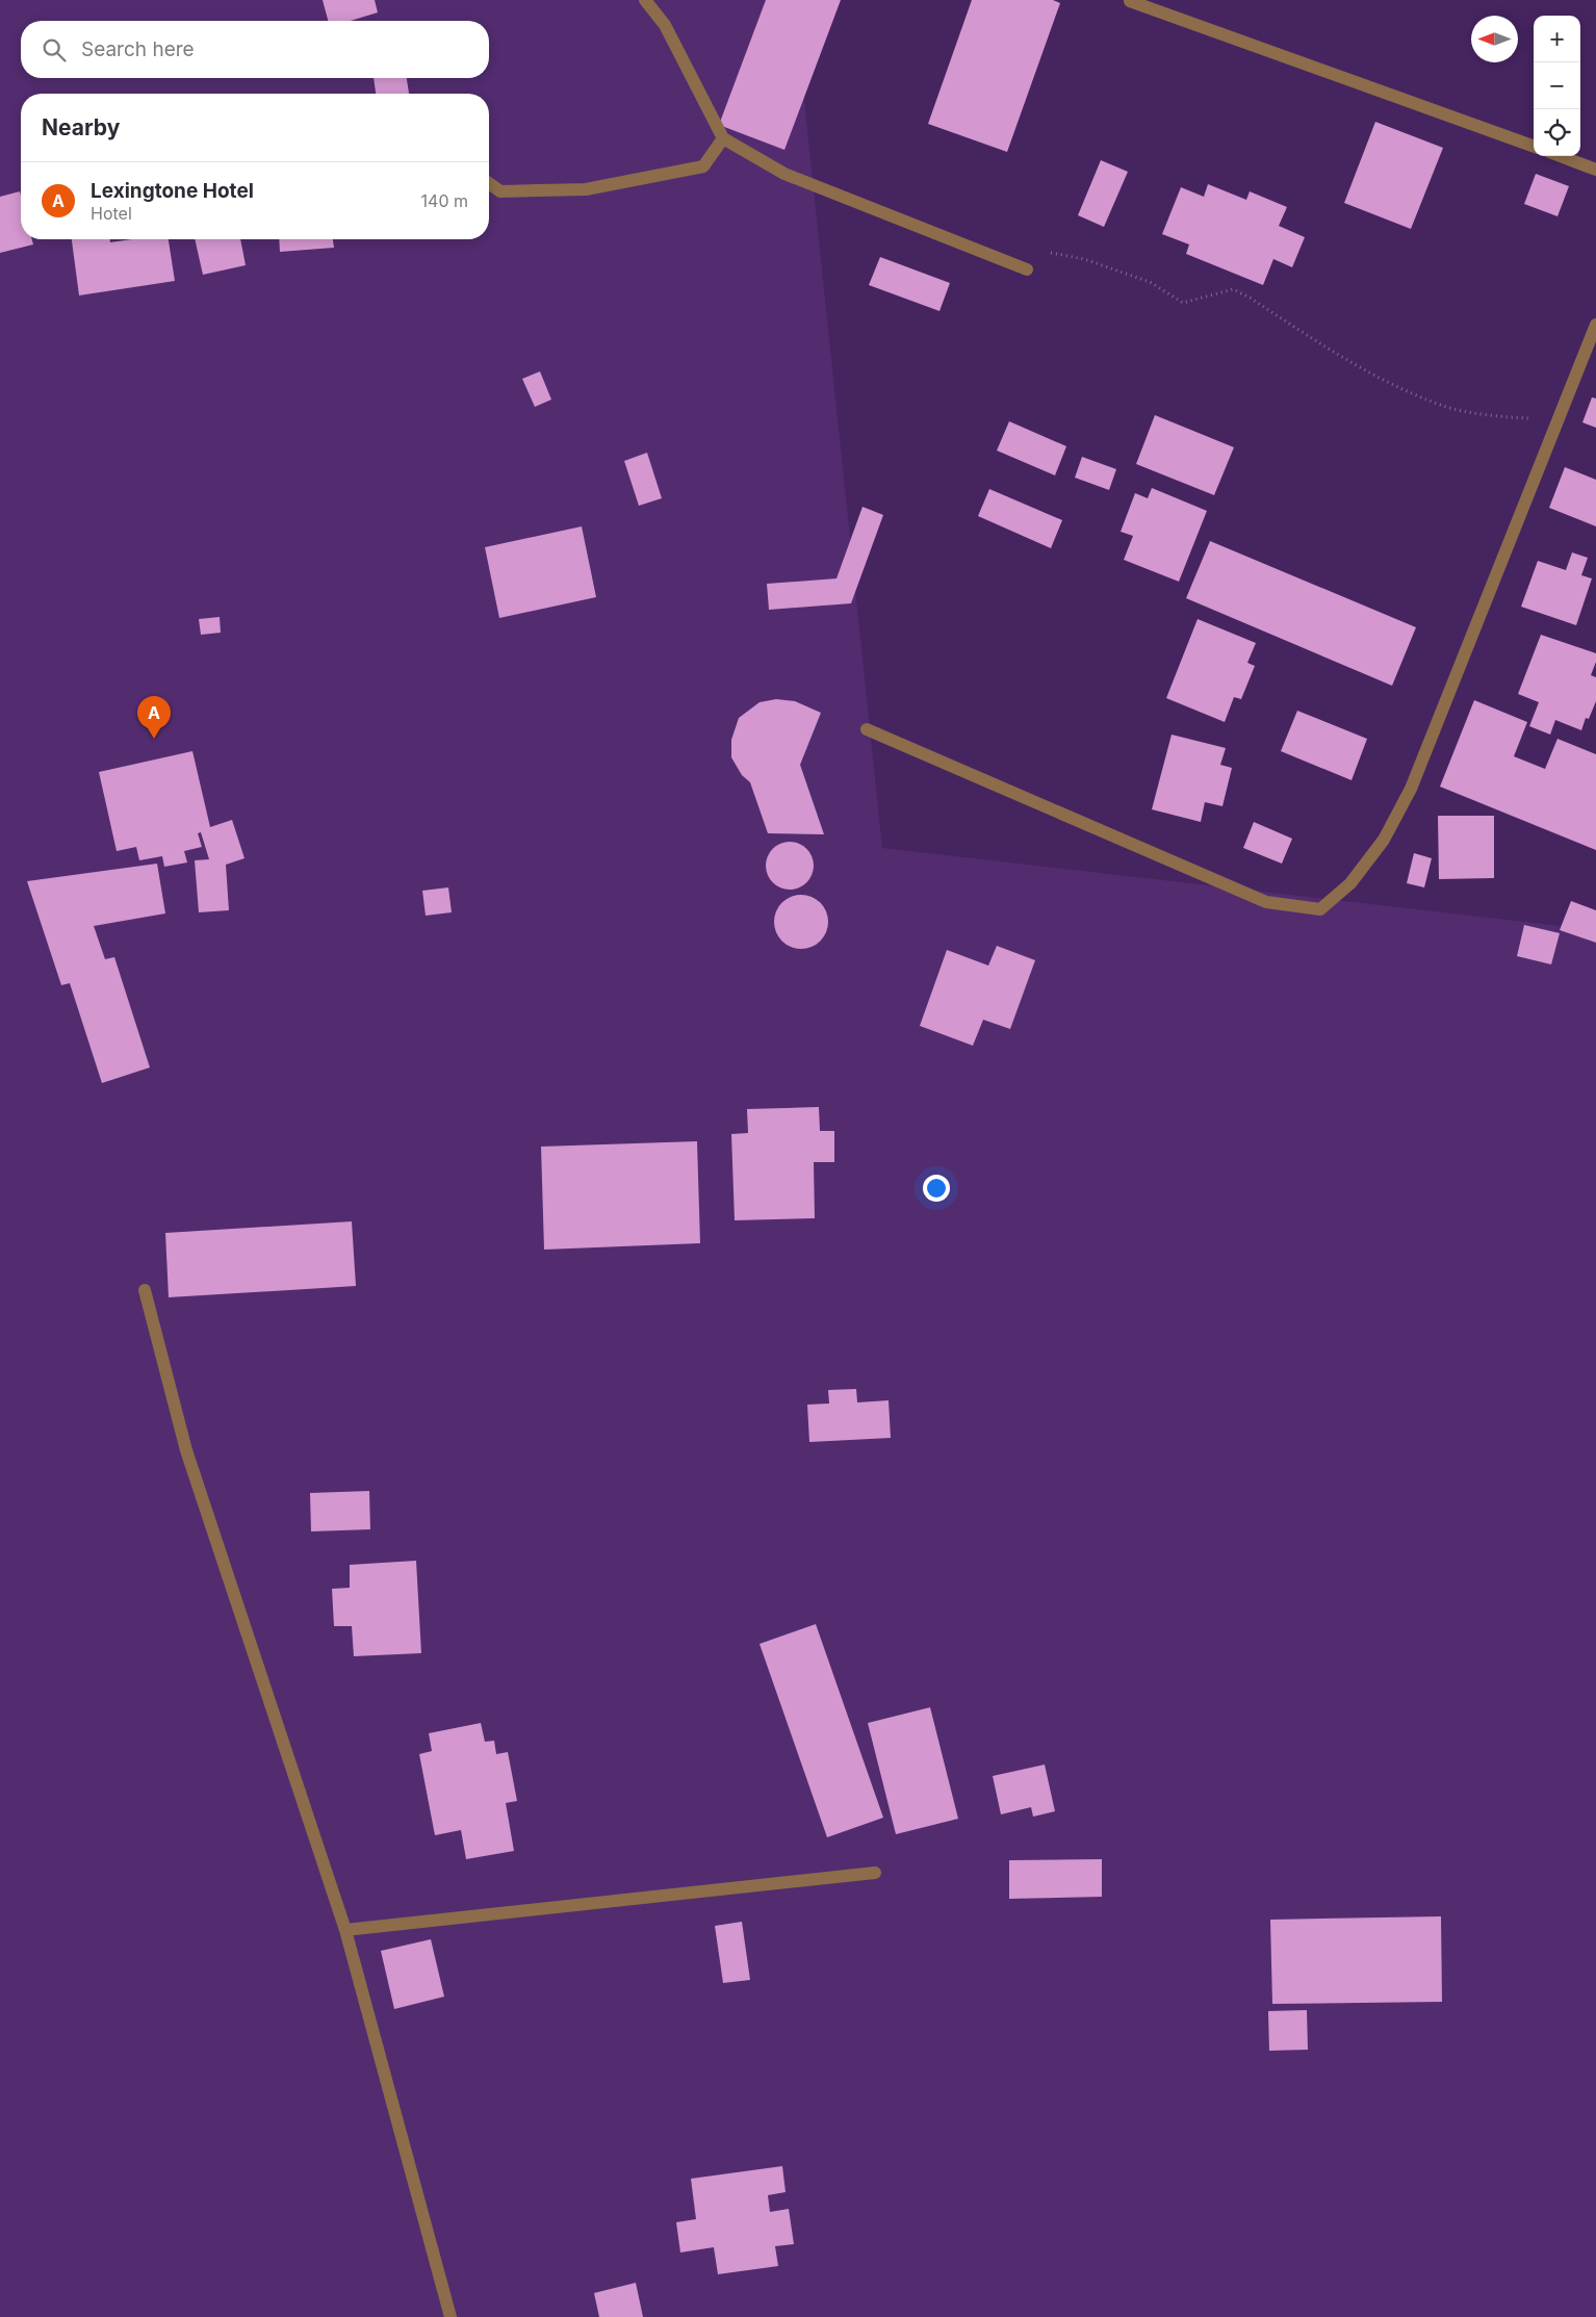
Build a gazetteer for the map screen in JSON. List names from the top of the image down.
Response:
{
  "north": "left",
  "page": {
    "map_buttons": ["+", "−"],
    "search": "Search here",
    "heading": "Nearby",
    "list": [
      {
        "mark": "A",
        "name": "Lexingtone Hotel",
        "note": "Hotel",
        "value": "140 m"
      }
    ],
    "pins": "A"
  }
}
